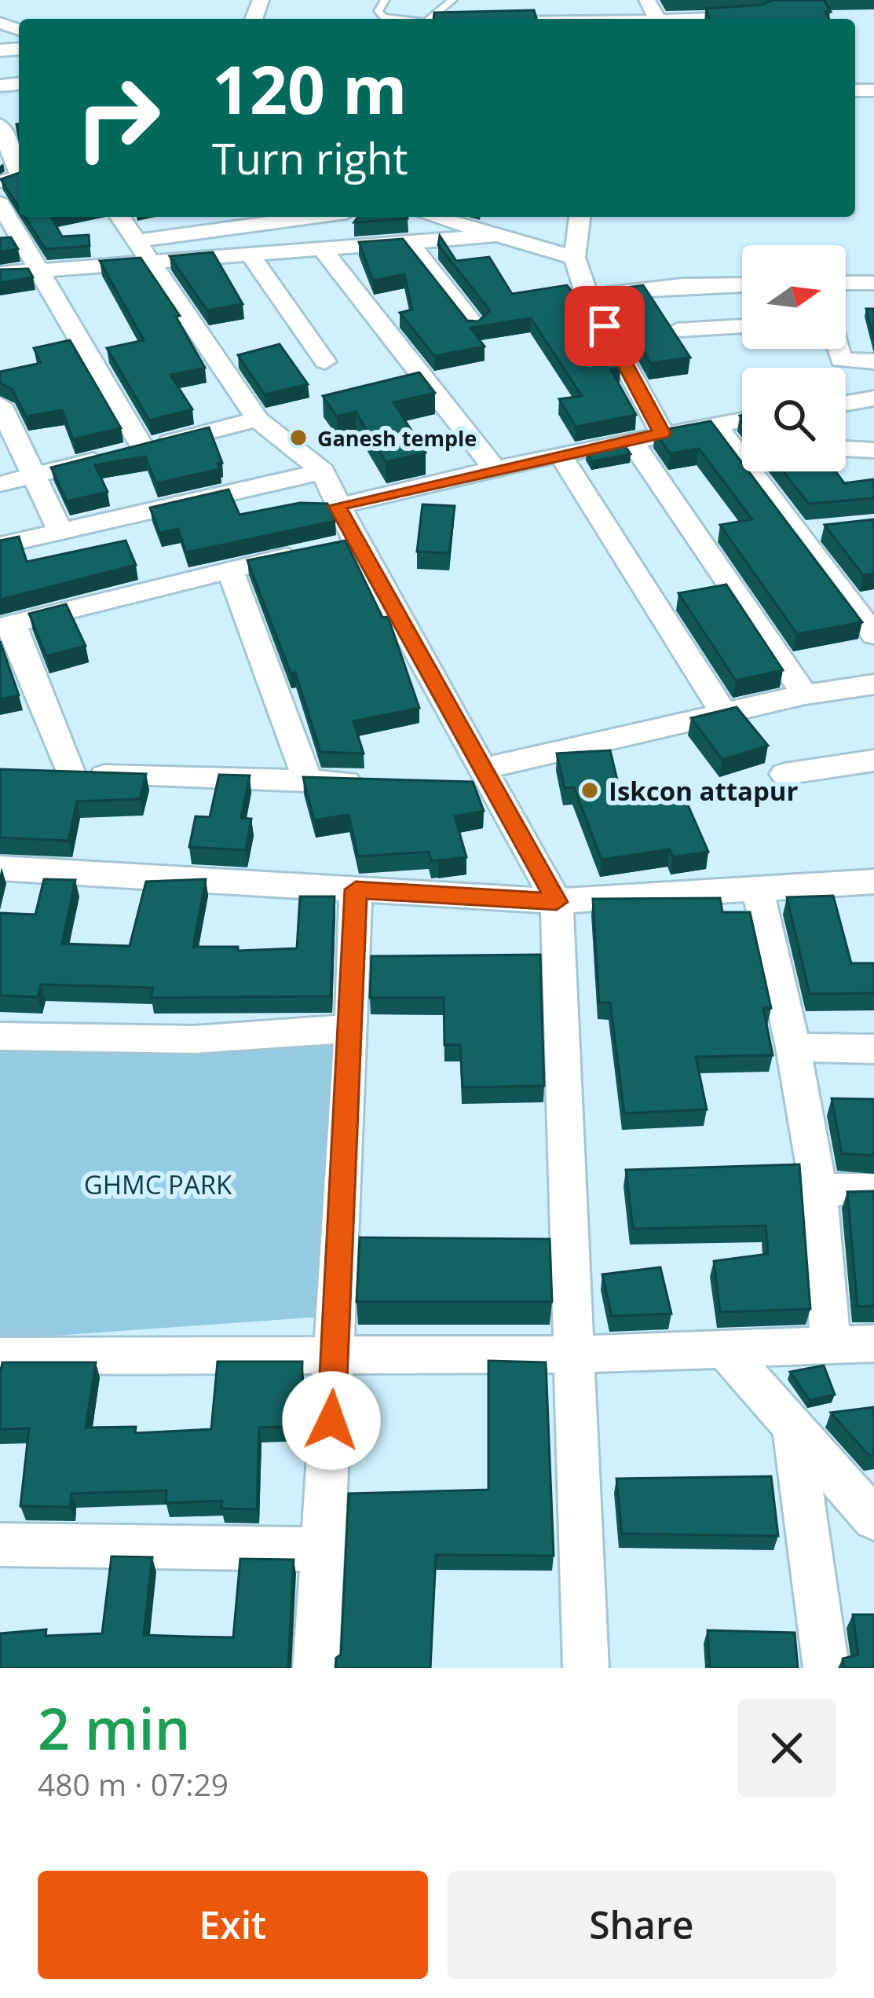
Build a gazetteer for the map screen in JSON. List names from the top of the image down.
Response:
{
  "parks": ["GHMC PARK"],
  "places": ["Ganesh temple", "Iskcon attapur"],
  "north": "right",
  "page": {
    "turn": ["120 m", "Turn right"],
    "heading": ["2 min", "480 m · 07:29"],
    "buttons": ["Exit", "Share"]
  }
}
